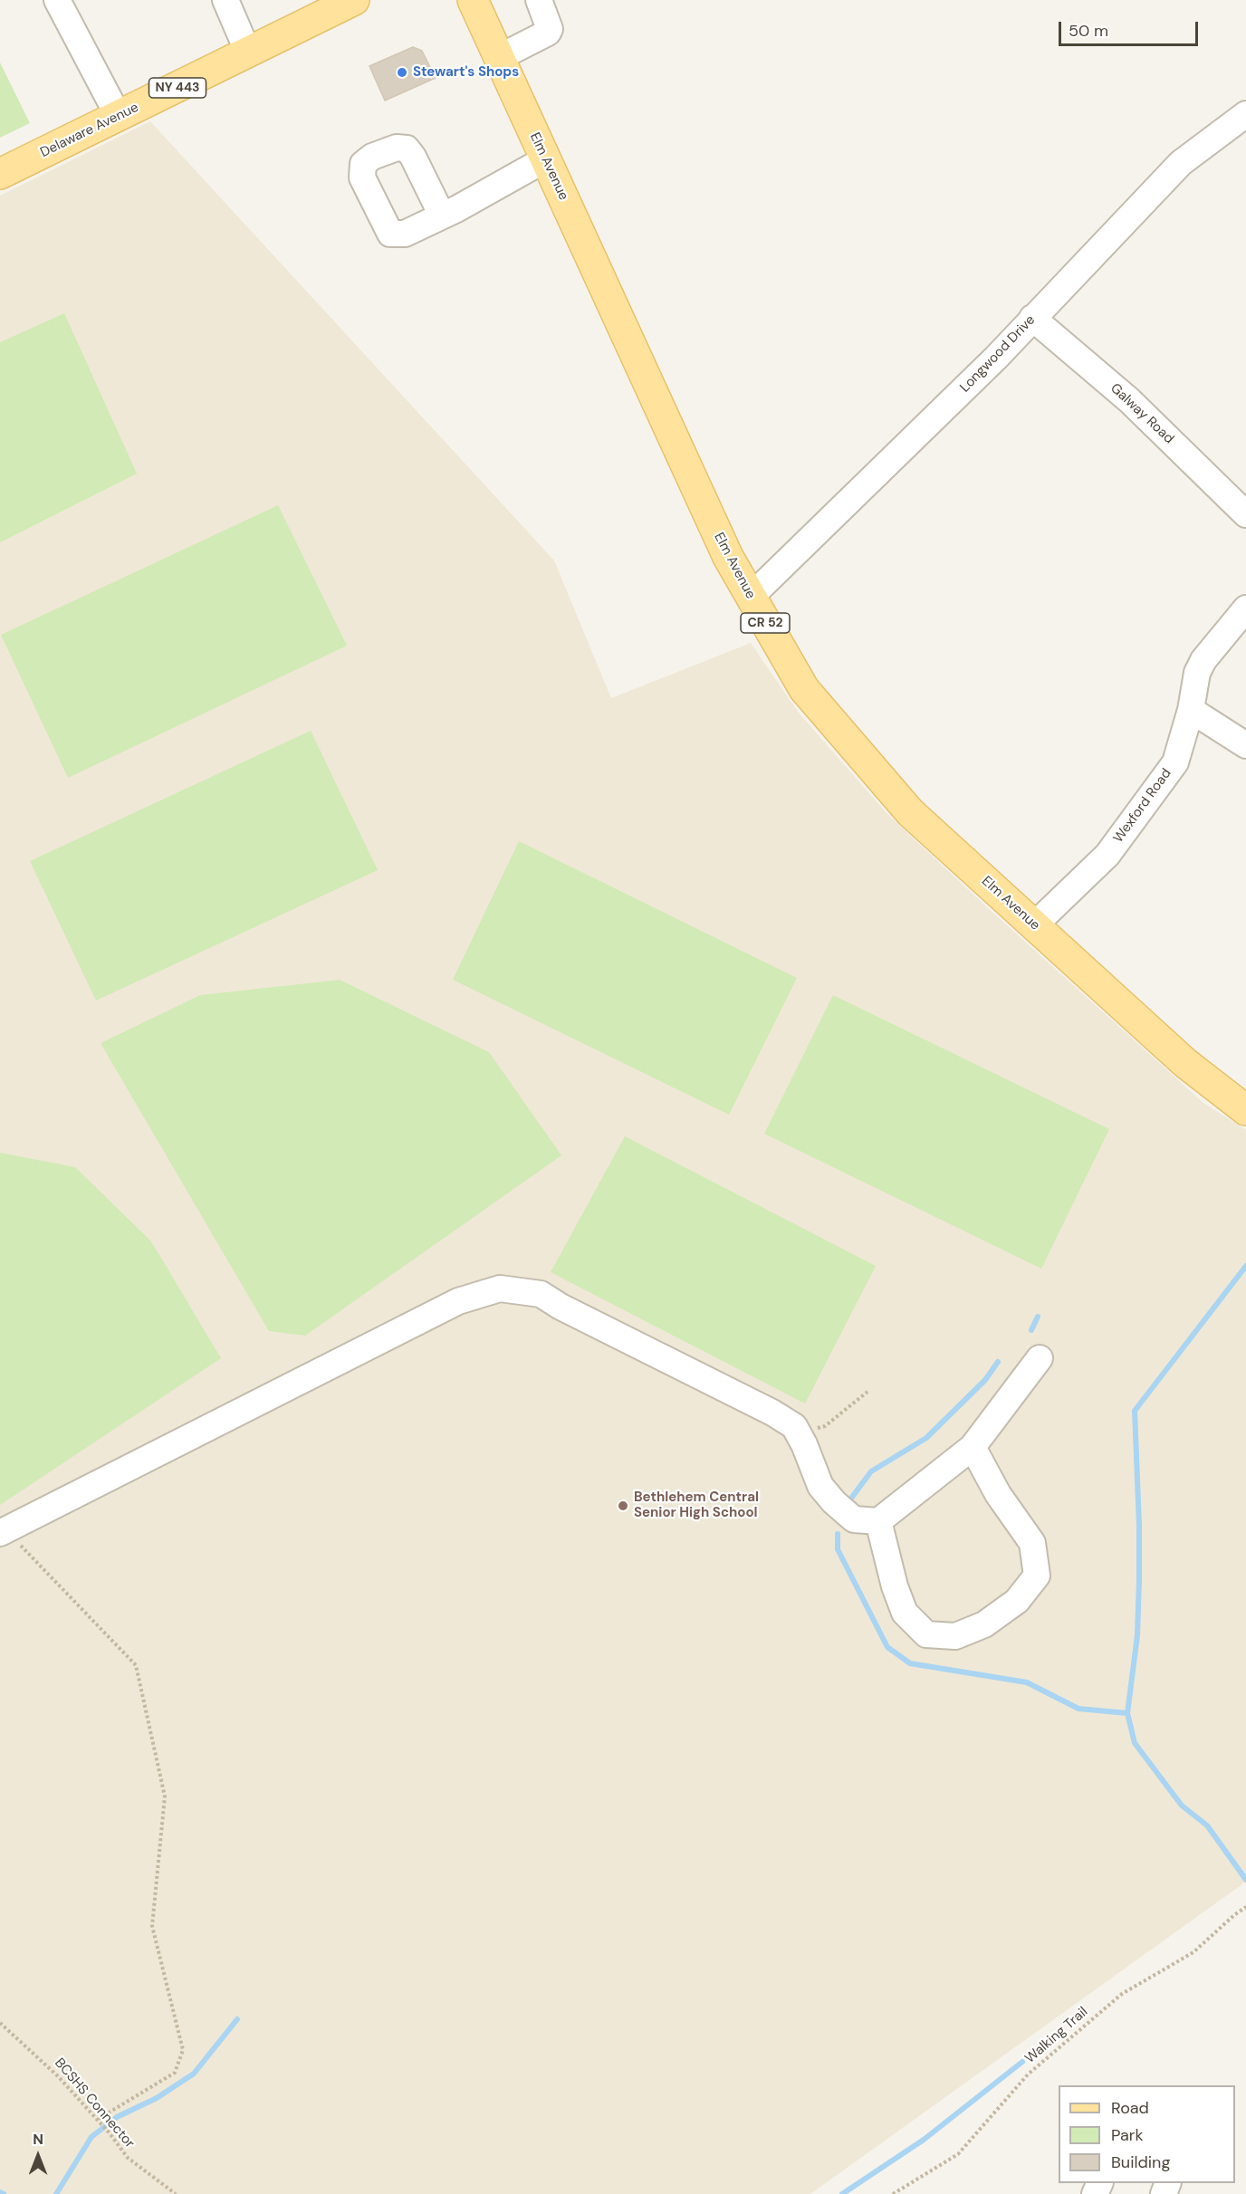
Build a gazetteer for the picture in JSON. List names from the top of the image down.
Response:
{
  "streets": {
    "main road": [
      "NY 443",
      "Delaware Avenue",
      "Elm Avenue",
      "CR 52"
    ],
    "street": ["Longwood Drive", "Galway Road", "Wexford Road"],
    "path": ["Walking Trail", "BCSHS Connector"]
  },
  "crossings": [
    ["Elm Avenue", "Longwood Drive"],
    ["Elm Avenue", "Wexford Road"],
    ["Longwood Drive", "Galway Road"]
  ],
  "places": ["Stewart's Shops", "Bethlehem Central Senior High School"],
  "legend": ["Road", "Park", "Building"],
  "scale_bar": "50 m",
  "north": "top"
}
